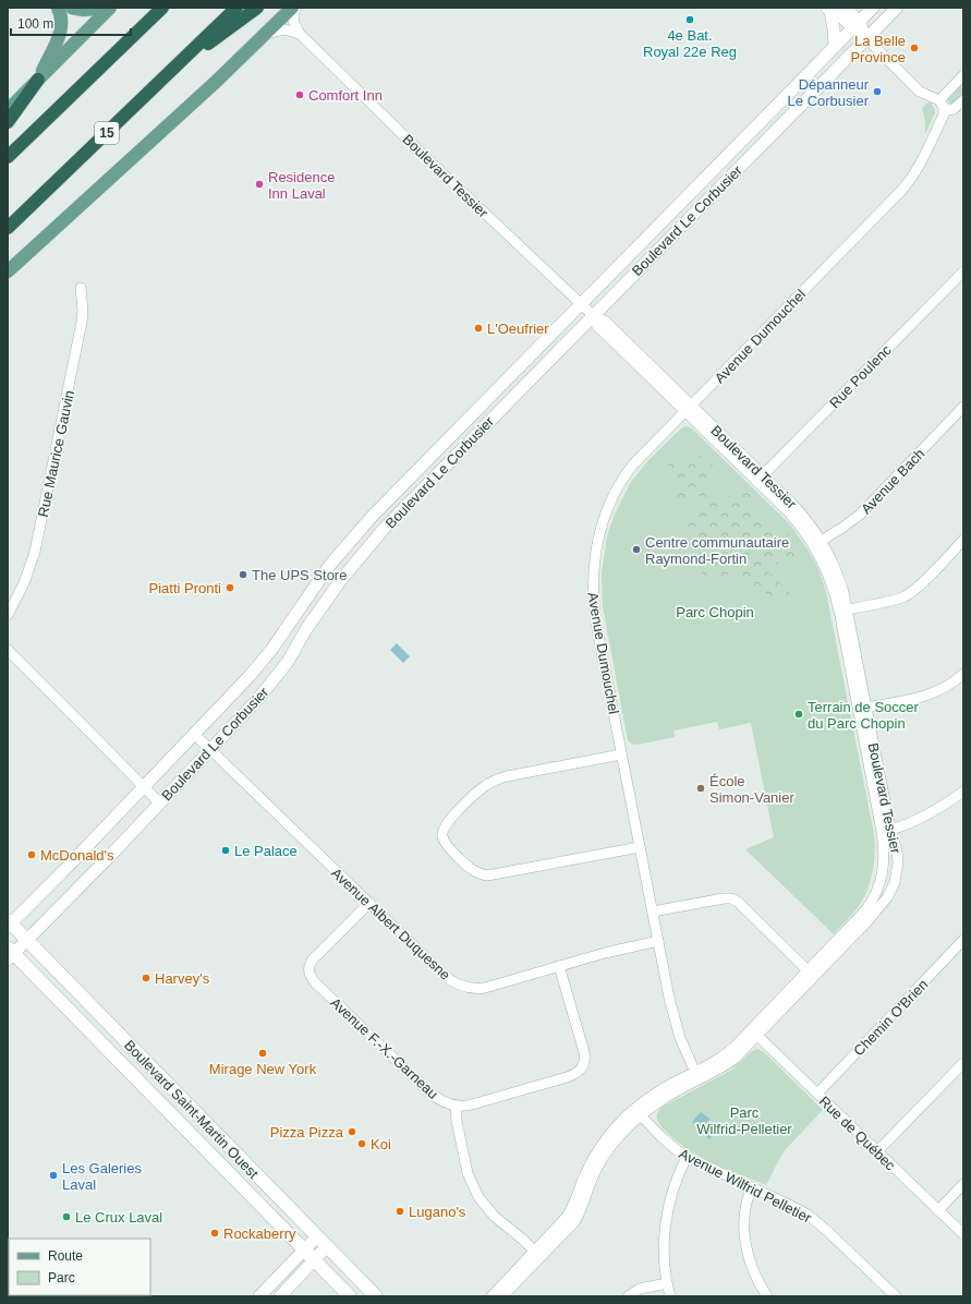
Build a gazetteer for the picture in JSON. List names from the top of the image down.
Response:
{
  "streets": {
    "highway": ["15"],
    "main road": ["Boulevard Saint-Martin Ouest"],
    "street": [
      "Boulevard Tessier",
      "Boulevard Le Corbusier",
      "Avenue Dumouchel",
      "Rue Poulenc",
      "Rue Maurice Gauvin",
      "Avenue Bach",
      "Avenue Albert Duquesne",
      "Chemin O'Brien",
      "Avenue F.-X.-Garneau",
      "Rue de Québec",
      "Avenue Wilfrid Pelletier"
    ]
  },
  "crossings": [
    ["Boulevard Tessier", "Boulevard Le Corbusier"],
    ["Boulevard Tessier", "Avenue Dumouchel"],
    ["Boulevard Tessier", "Rue Poulenc"],
    ["Boulevard Tessier", "Avenue Bach"],
    ["Boulevard Tessier", "Rue de Québec"],
    ["Boulevard Tessier", "Avenue Wilfrid Pelletier"],
    ["Boulevard Le Corbusier", "Avenue Albert Duquesne"],
    ["Boulevard Le Corbusier", "Boulevard Saint-Martin Ouest"],
    ["Avenue Dumouchel", "Avenue Albert Duquesne"],
    ["Avenue Albert Duquesne", "Avenue F.-X.-Garneau"],
    ["Chemin O'Brien", "Rue de Québec"]
  ],
  "parks": ["Parc Chopin", "Parc Wilfrid-Pelletier"],
  "places": [
    "4e Bat. Royal 22e Reg",
    "La Belle Province",
    "Dépanneur Le Corbusier",
    "Comfort Inn",
    "Residence Inn Laval",
    "L'Oeufrier",
    "Centre communautaire Raymond-Fortin",
    "The UPS Store",
    "Piatti Pronti",
    "Terrain de Soccer du Parc Chopin",
    "École Simon-Vanier",
    "Le Palace",
    "McDonald's",
    "Harvey's",
    "Mirage New York",
    "Pizza Pizza",
    "Koi",
    "Les Galeries Laval",
    "Lugano's",
    "Le Crux Laval",
    "Rockaberry"
  ],
  "legend": ["Route", "Parc"],
  "scale_bar": "100 m"
}
